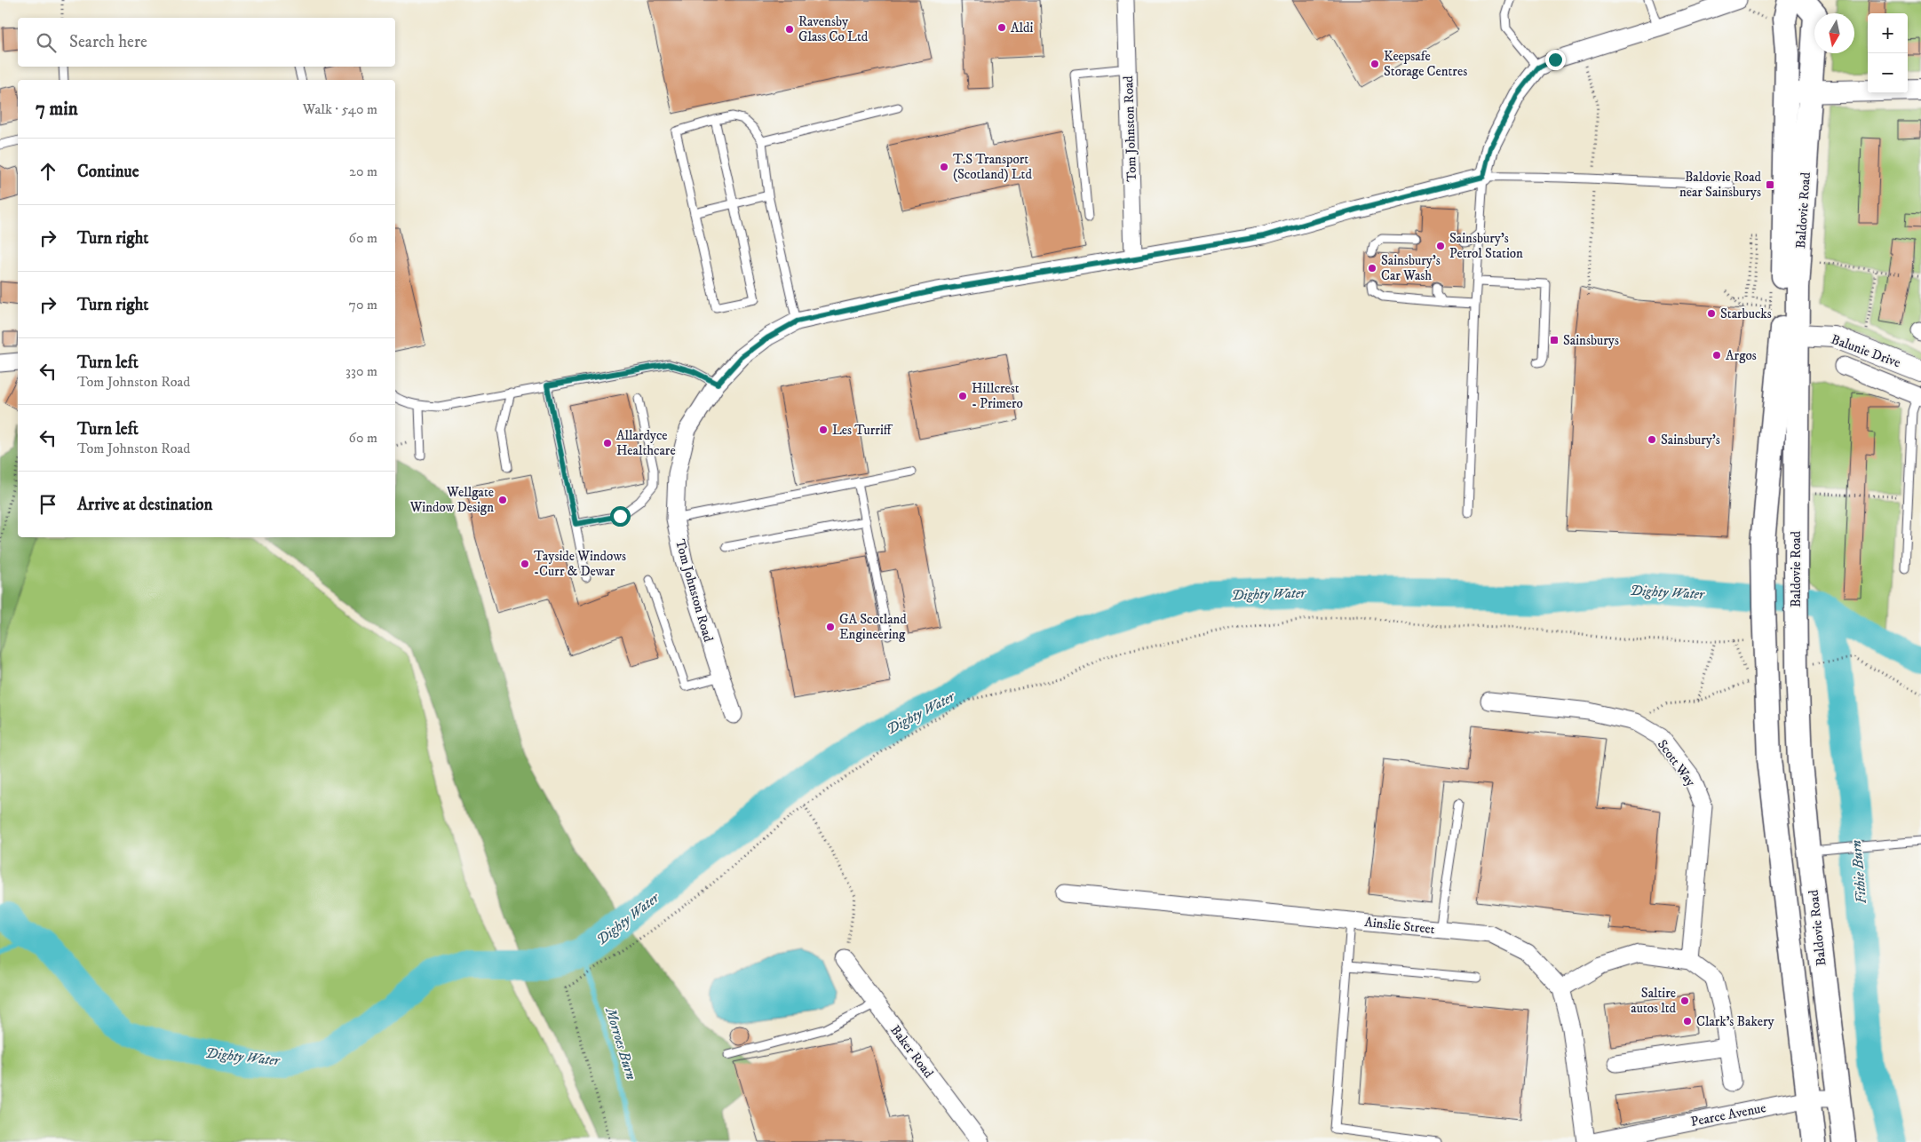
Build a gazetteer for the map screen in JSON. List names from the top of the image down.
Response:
{
  "streets": {
    "main road": ["Baldovie Road"],
    "street": [
      "Tom Johnston Road",
      "Balunie Drive",
      "Scott Way",
      "Ainslie Street",
      "Baker Road",
      "Pearce Avenue"
    ]
  },
  "crossings": [
    ["Baldovie Road", "Balunie Drive"],
    ["Baldovie Road", "Pearce Avenue"]
  ],
  "water": ["Dighty Water", "Fithie Burn", "Morroes Burn"],
  "places": {
    "other": [
      "Aldi",
      "Ravensby Glass Co Ltd",
      "Keepsafe Storage Centres",
      "T.S Transport (Scotland) Ltd",
      "Sainsbury's Petrol Station",
      "Sainsbury's Car Wash",
      "Starbucks",
      "Argos",
      "Hillcrest - Primero",
      "Les Turriff",
      "Sainsbury's",
      "Allardyce Healthcare",
      "Wellgate Window Design",
      "Tayside Windows -Curr & Dewar",
      "GA Scotland Engineering",
      "Saltire autos ltd",
      "Clark’s Bakery"
    ],
    "transit": ["Baldovie Road near Sainsburys", "Sainsburys"]
  },
  "north": "bottom",
  "page": {
    "map_buttons": ["+", "−"],
    "search": "Search here",
    "heading": ["7 min", "Walk · 540 m"],
    "list": [
      ["Continue", "20 m"],
      ["Turn right", "60 m"],
      ["Turn right", "70 m"],
      ["Turn left", "Tom Johnston Road", "330 m"],
      ["Turn left", "Tom Johnston Road", "60 m"],
      "Arrive at destination"
    ]
  }
}
